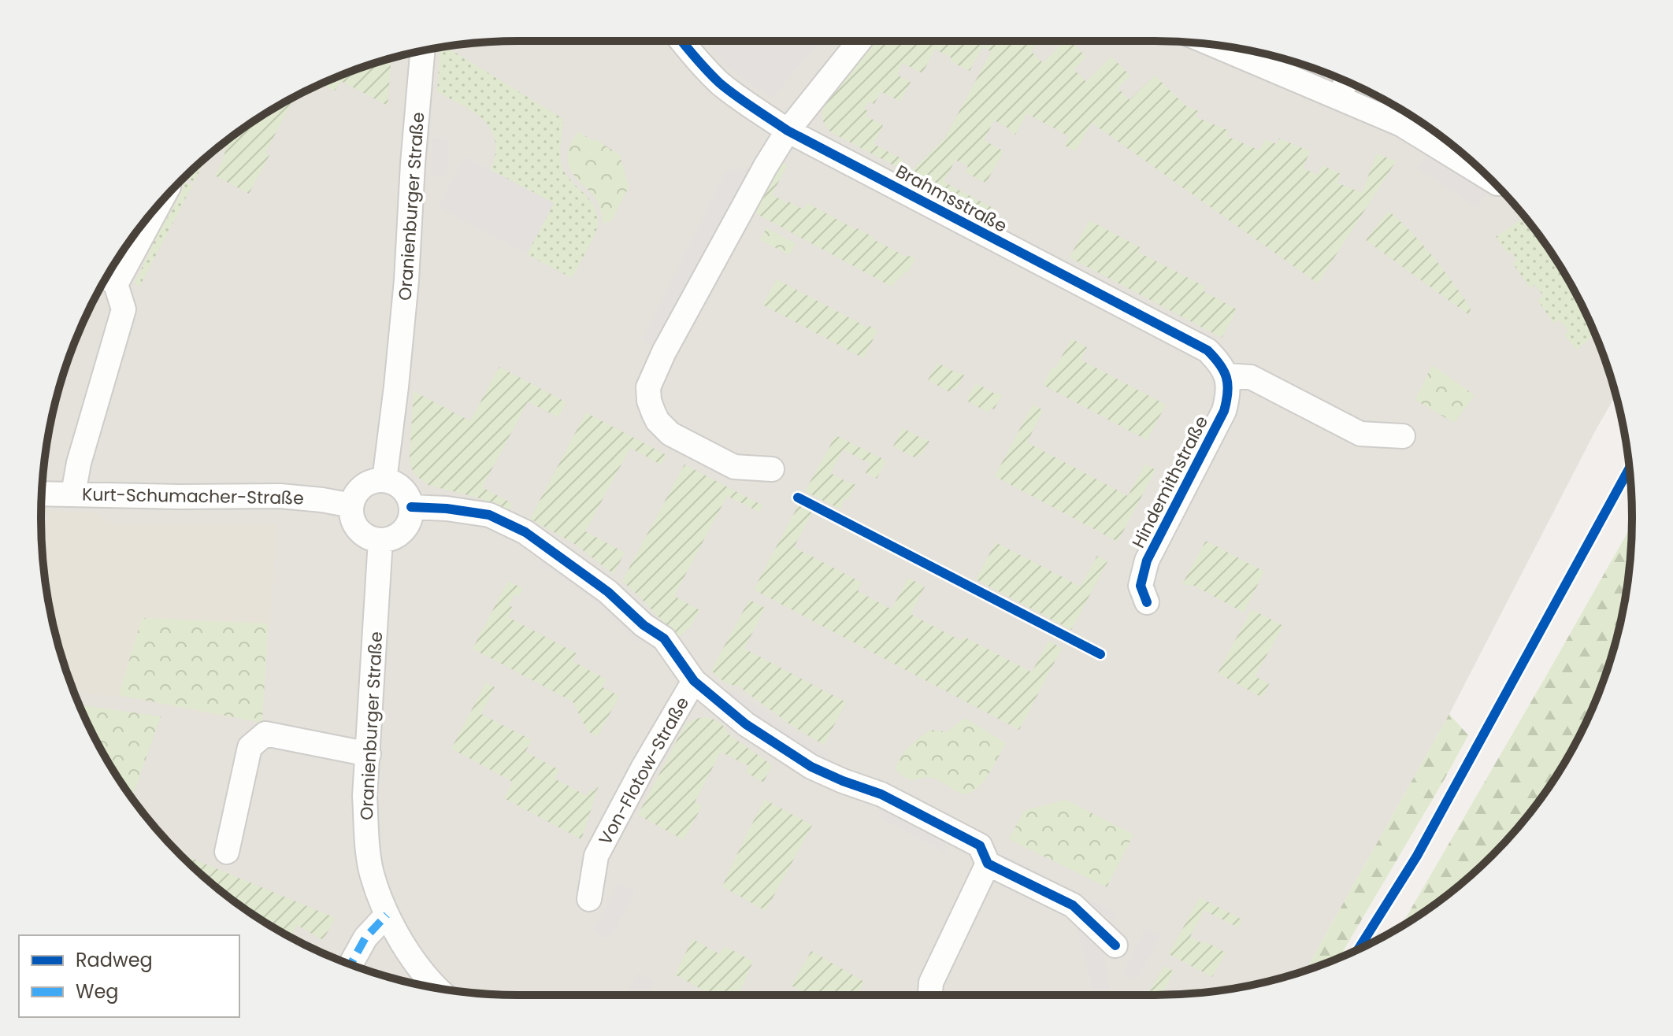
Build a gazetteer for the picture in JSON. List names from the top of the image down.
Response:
{
  "streets": {
    "street": [
      "Brahmsstraße",
      "Oranienburger Straße",
      "Hindemithstraße",
      "Kurt-Schumacher-Straße",
      "Von-Flotow-Straße"
    ]
  },
  "crossings": [
    ["Brahmsstraße", "Hindemithstraße"],
    ["Oranienburger Straße", "Kurt-Schumacher-Straße"]
  ],
  "legend": ["Radweg", "Weg"]
}
